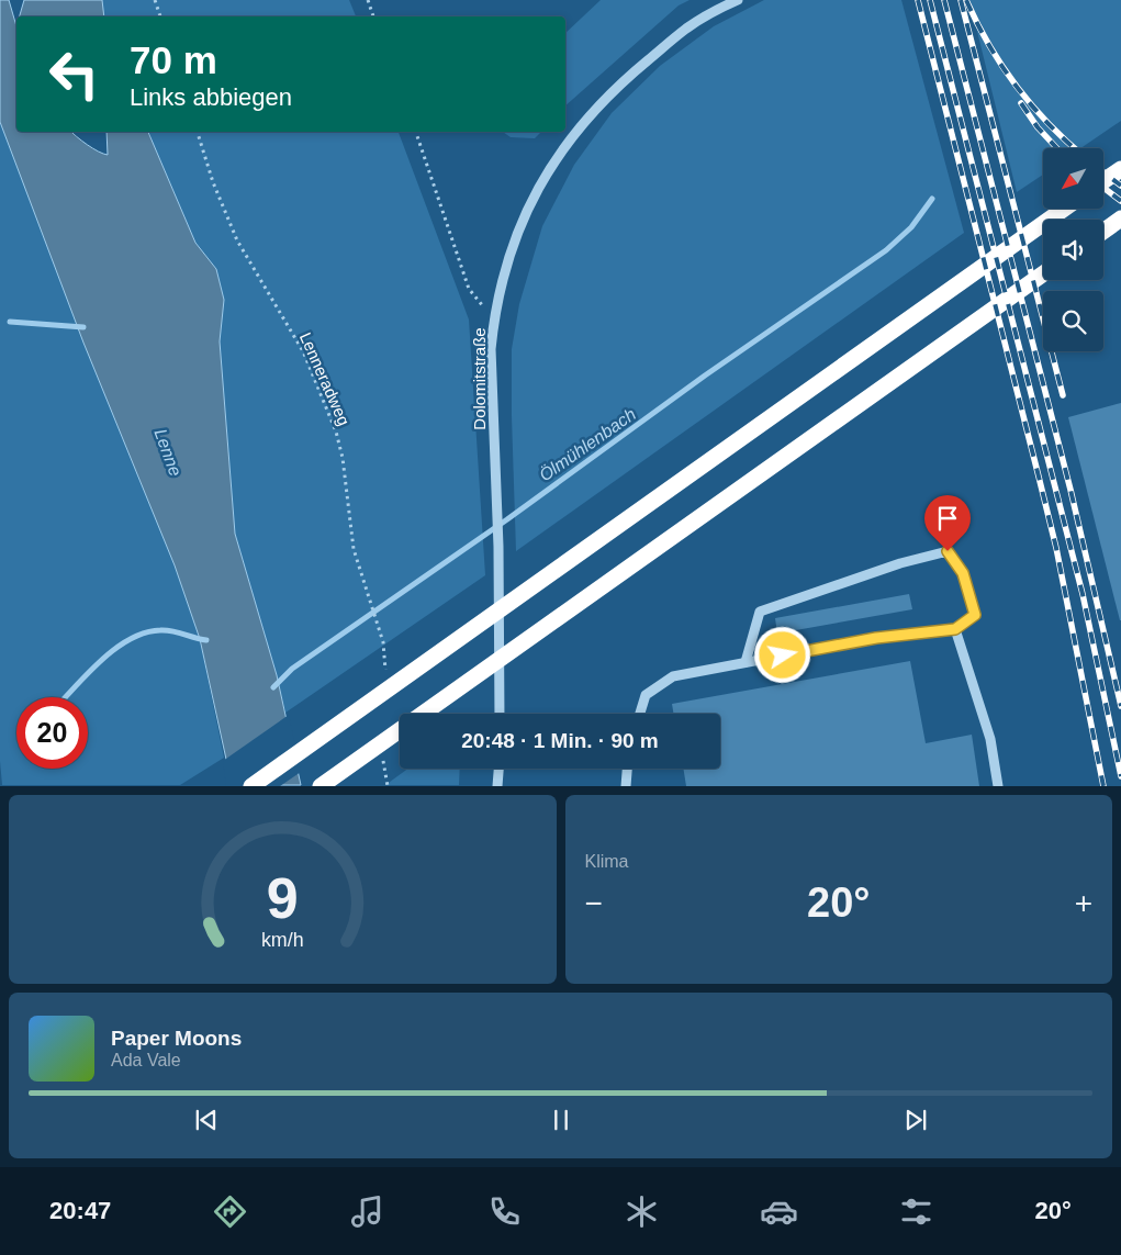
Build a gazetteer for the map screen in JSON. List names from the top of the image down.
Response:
{
  "streets": {
    "street": ["Dolomitstraße"],
    "path": ["Lenneradweg"]
  },
  "water": ["Ölmühlenbach", "Lenne"],
  "north": "bottom left",
  "page": {
    "turn": ["70 m", "Links abbiegen"],
    "limit": "20",
    "trip": "20:48 · 1 Min. · 90 m",
    "tile": "Klima",
    "heat": ["−", "20°", "+"],
    "song": ["Paper Moons", "Ada Vale"],
    "tabs": ["20:47", "20°"],
    "gauge": ["9", "km/h"]
  }
}
